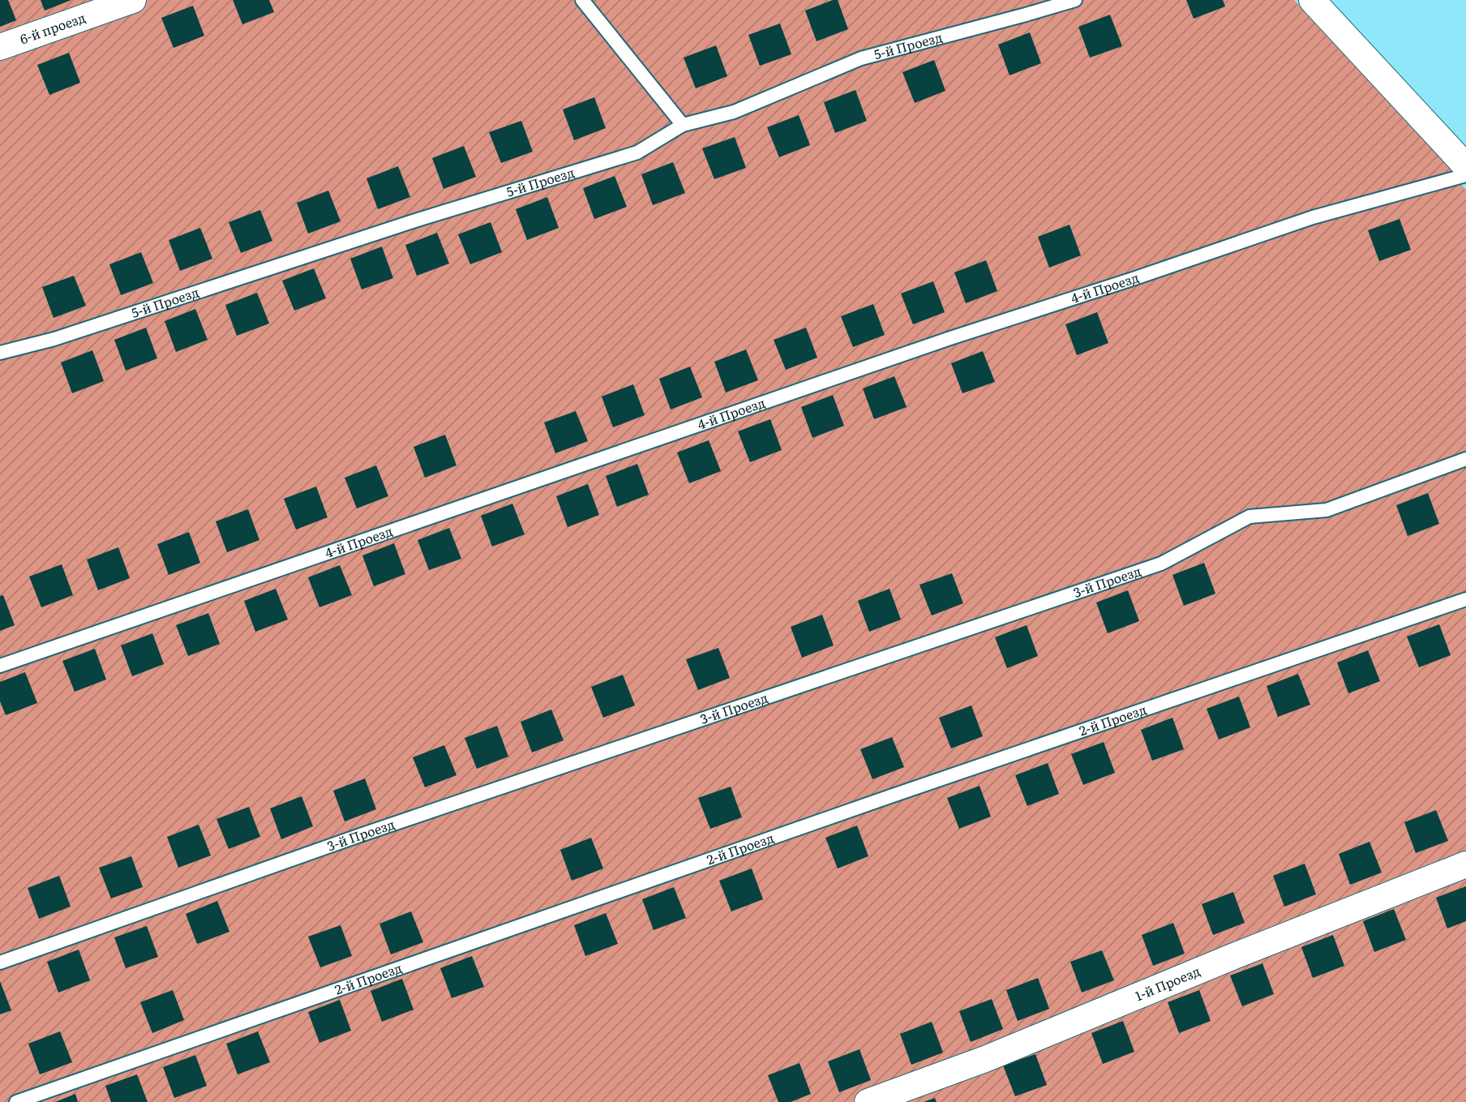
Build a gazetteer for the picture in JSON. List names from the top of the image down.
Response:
{
  "streets": {
    "street": ["6-й проезд", "1-й Проезд"],
    "lane": [
      "5-й Проезд",
      "4-й Проезд",
      "3-й Проезд",
      "2-й Проезд"
    ]
  }
}
